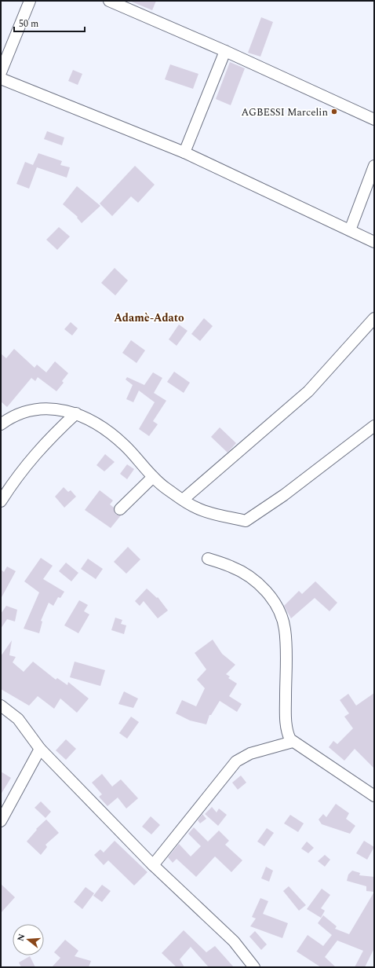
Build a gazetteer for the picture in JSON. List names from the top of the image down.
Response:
{
  "districts": ["Adamè-Adato"],
  "places": ["AGBESSI Marcelin"],
  "scale_bar": "50 m",
  "north": "left"
}
